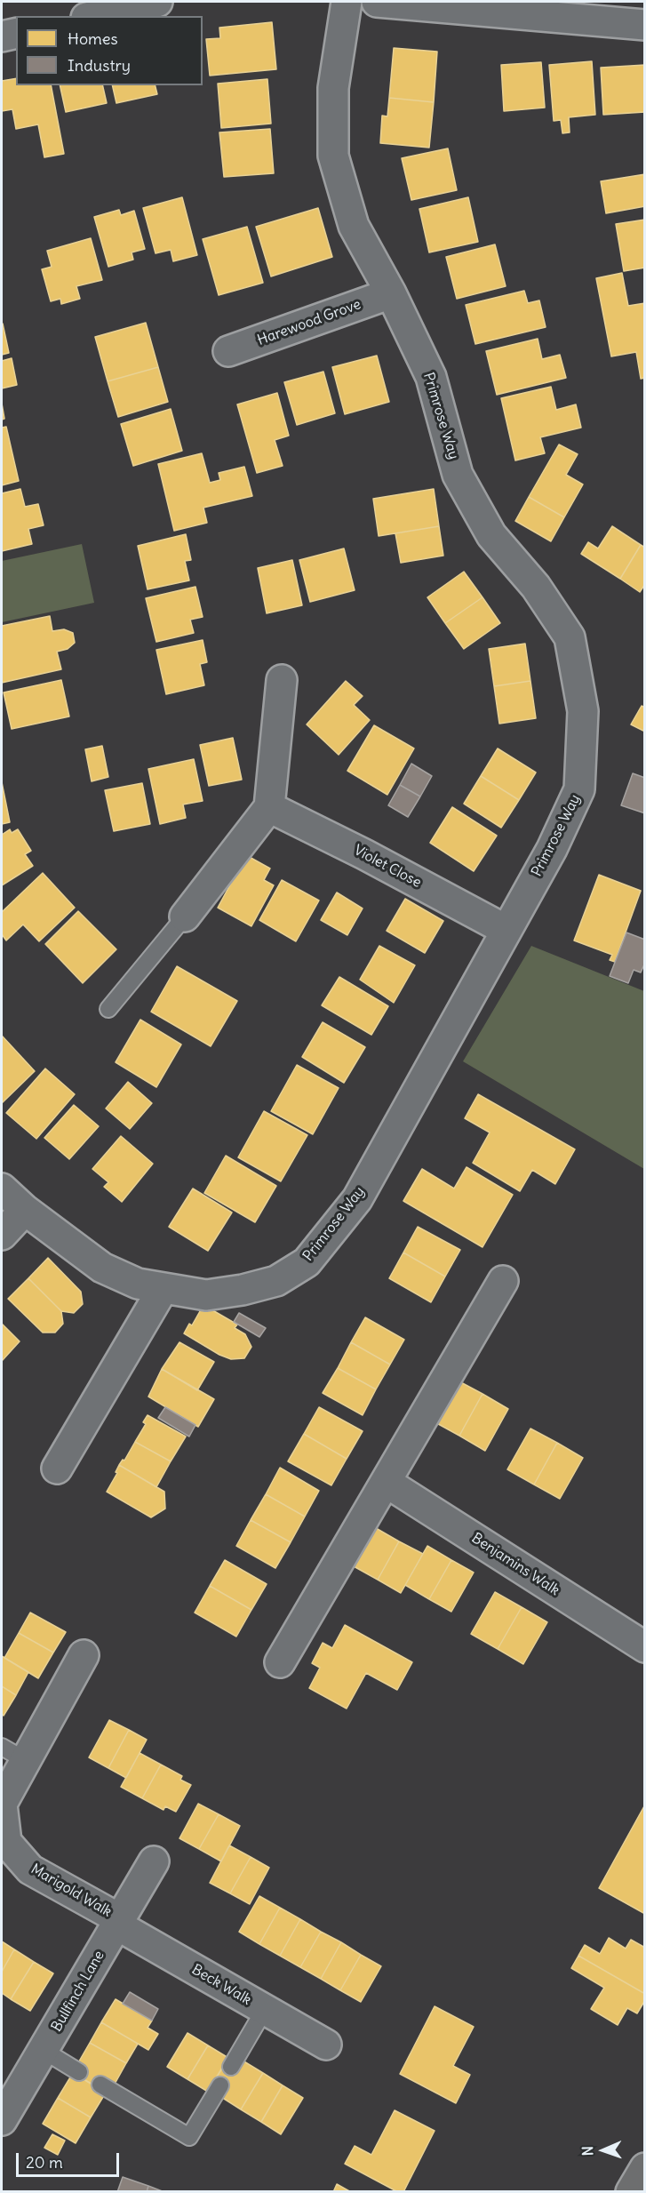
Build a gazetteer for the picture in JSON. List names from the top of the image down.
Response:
{
  "streets": {
    "street": [
      "Harewood Grove",
      "Primrose Way",
      "Violet Close",
      "Benjamins Walk",
      "Marigold Walk",
      "Beck Walk",
      "Bullfinch Lane"
    ]
  },
  "crossings": [
    ["Harewood Grove", "Primrose Way"],
    ["Primrose Way", "Violet Close"],
    ["Marigold Walk", "Beck Walk"],
    ["Marigold Walk", "Bullfinch Lane"],
    ["Beck Walk", "Bullfinch Lane"]
  ],
  "legend": ["Homes", "Industry"],
  "scale_bar": "20 m",
  "north": "left"
}
